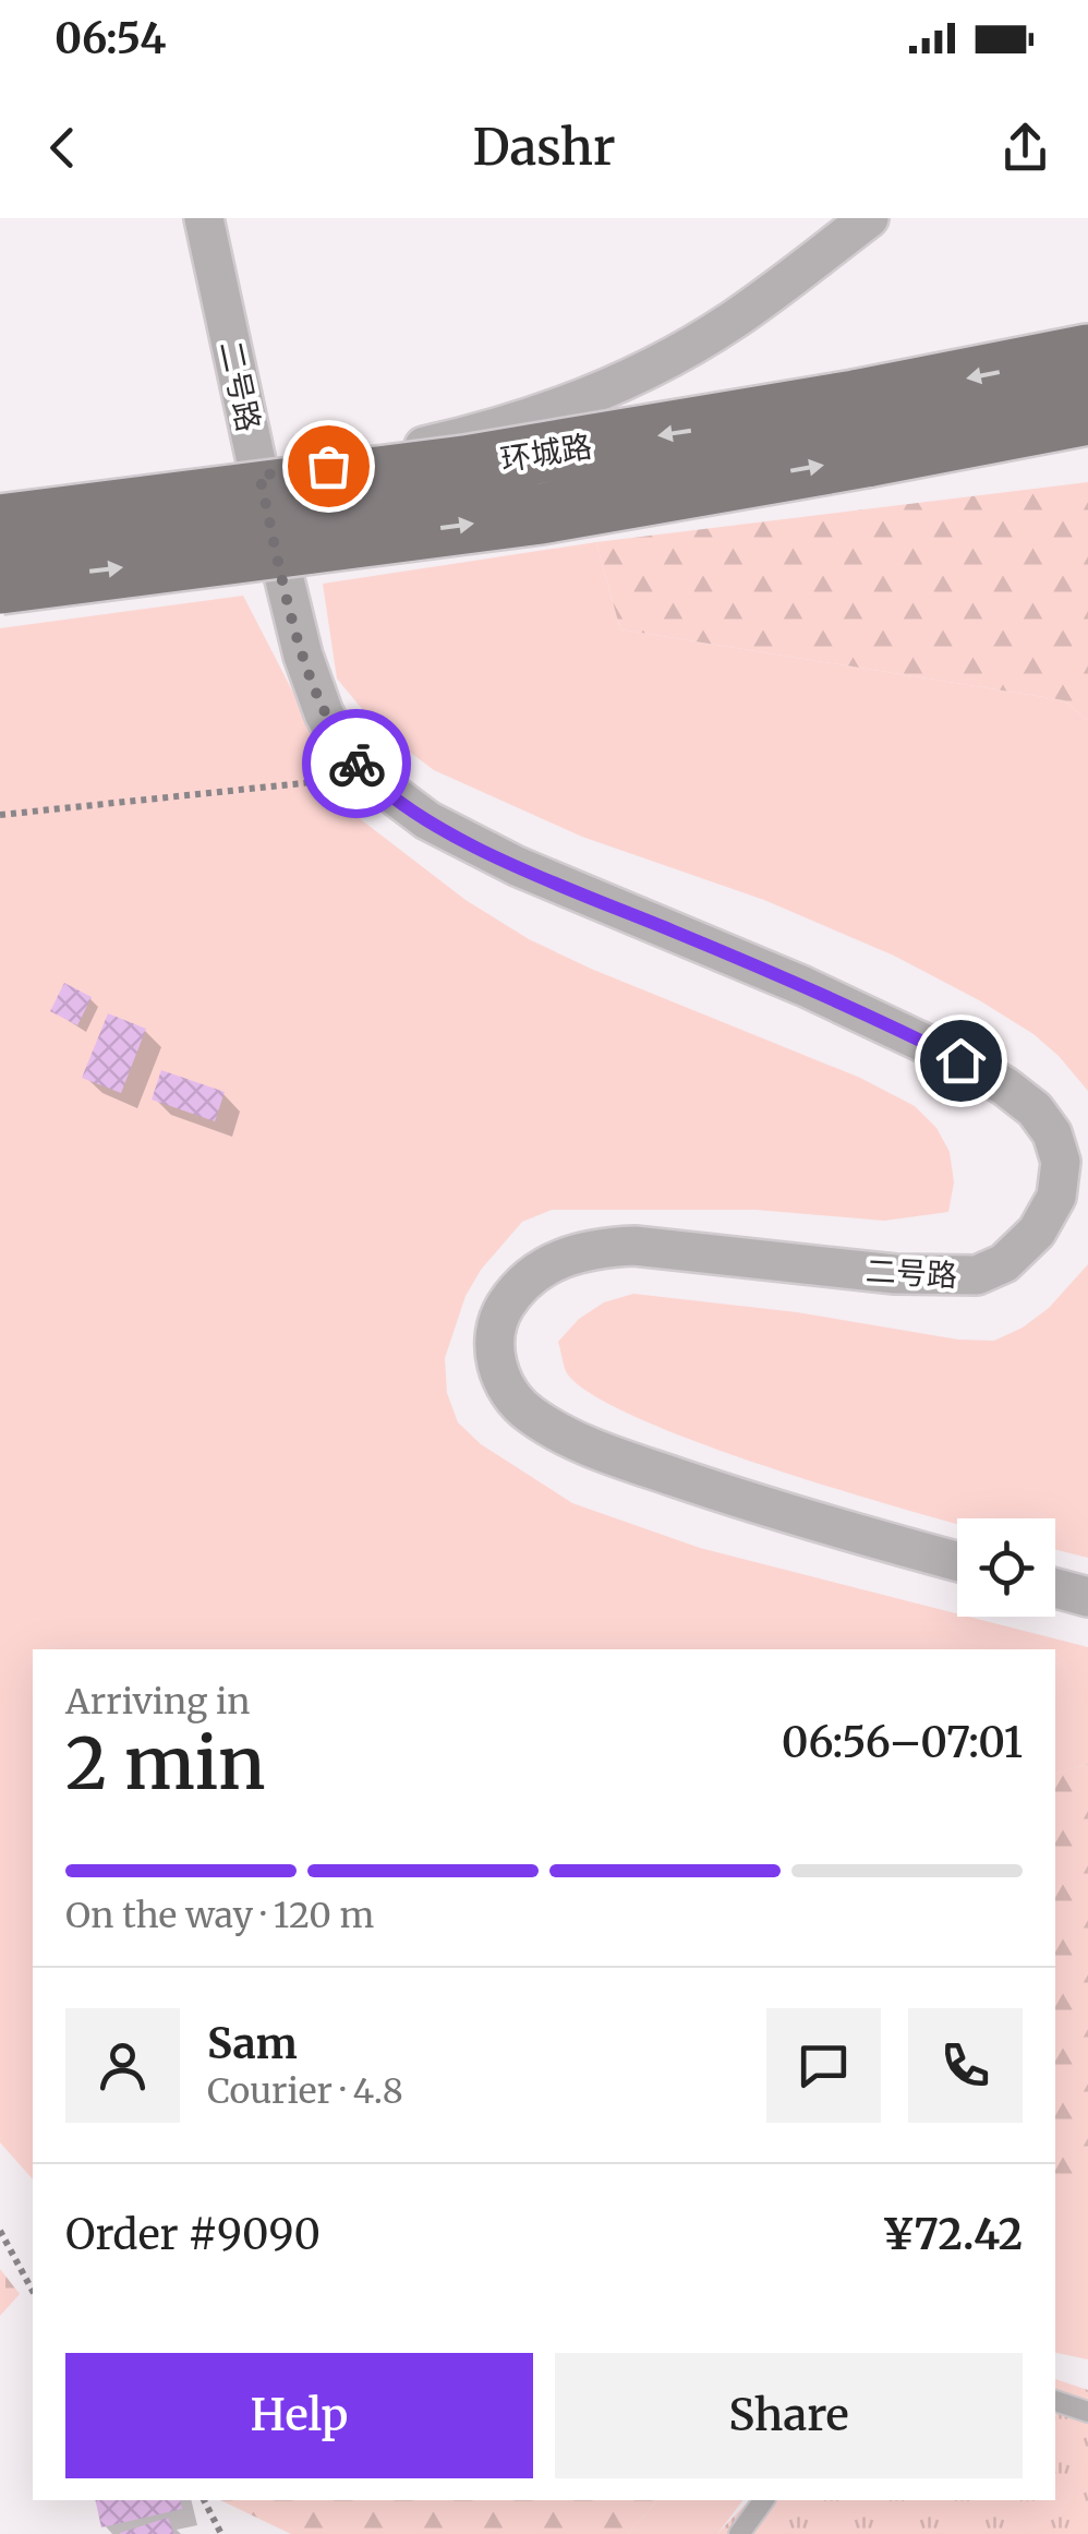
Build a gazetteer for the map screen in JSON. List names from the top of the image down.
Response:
{
  "streets": {
    "main road": ["环城路"],
    "street": ["二号路"]
  },
  "page": {
    "status": "06:54",
    "header": "Dashr",
    "heading": ["2 min", "Arriving in", "06:56–07:01"],
    "panel": [
      "Sam",
      "Courier · 4.8",
      "Order #9090",
      "¥72.42"
    ],
    "bar": "On the way · 120 m",
    "buttons": ["Help", "Share"]
  }
}
